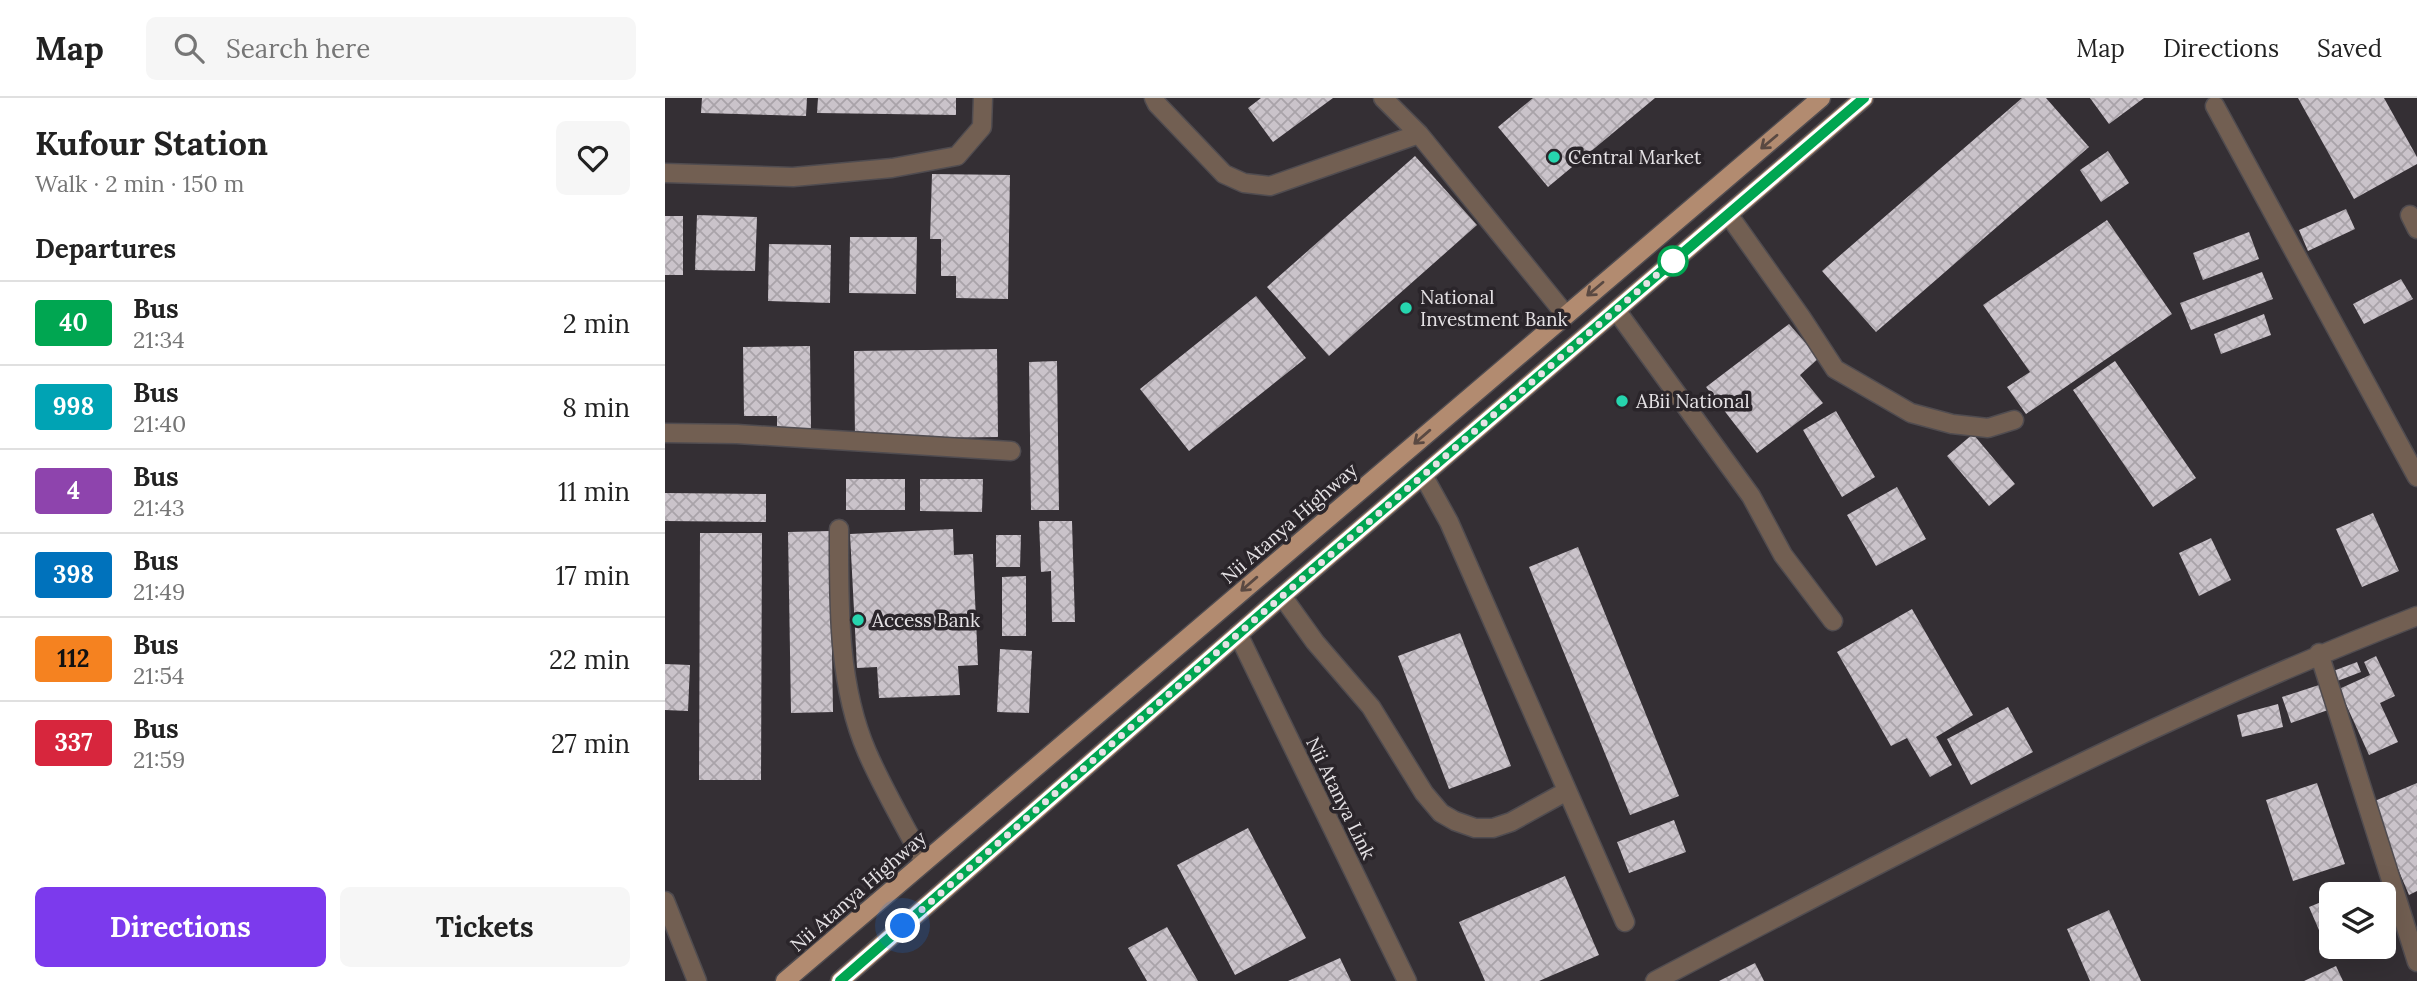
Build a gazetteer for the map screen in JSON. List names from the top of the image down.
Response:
{
  "streets": {
    "main road": ["Nii Atanya Highway"],
    "street": ["Nii Atanya Link"]
  },
  "places": [
    "Central Market",
    "National Investment Bank",
    "ABii National",
    "Access Bank"
  ],
  "lines": ["bus line 40"],
  "page": {
    "header": "Map",
    "search": "Search here",
    "nav": ["Map", "Directions", "Saved"],
    "heading": [
      ["Kufour Station", "Walk · 2 min · 150 m"],
      "Departures"
    ],
    "list": [
      {
        "mark": "40",
        "name": "Bus",
        "note": "21:34",
        "value": "2 min"
      },
      {
        "mark": "998",
        "name": "Bus",
        "note": "21:40",
        "value": "8 min"
      },
      {
        "mark": "4",
        "name": "Bus",
        "note": "21:43",
        "value": "11 min"
      },
      {
        "mark": "398",
        "name": "Bus",
        "note": "21:49",
        "value": "17 min"
      },
      {
        "mark": "112",
        "name": "Bus",
        "note": "21:54",
        "value": "22 min"
      },
      {
        "mark": "337",
        "name": "Bus",
        "note": "21:59",
        "value": "27 min"
      }
    ],
    "buttons": ["Directions", "Tickets"]
  }
}
